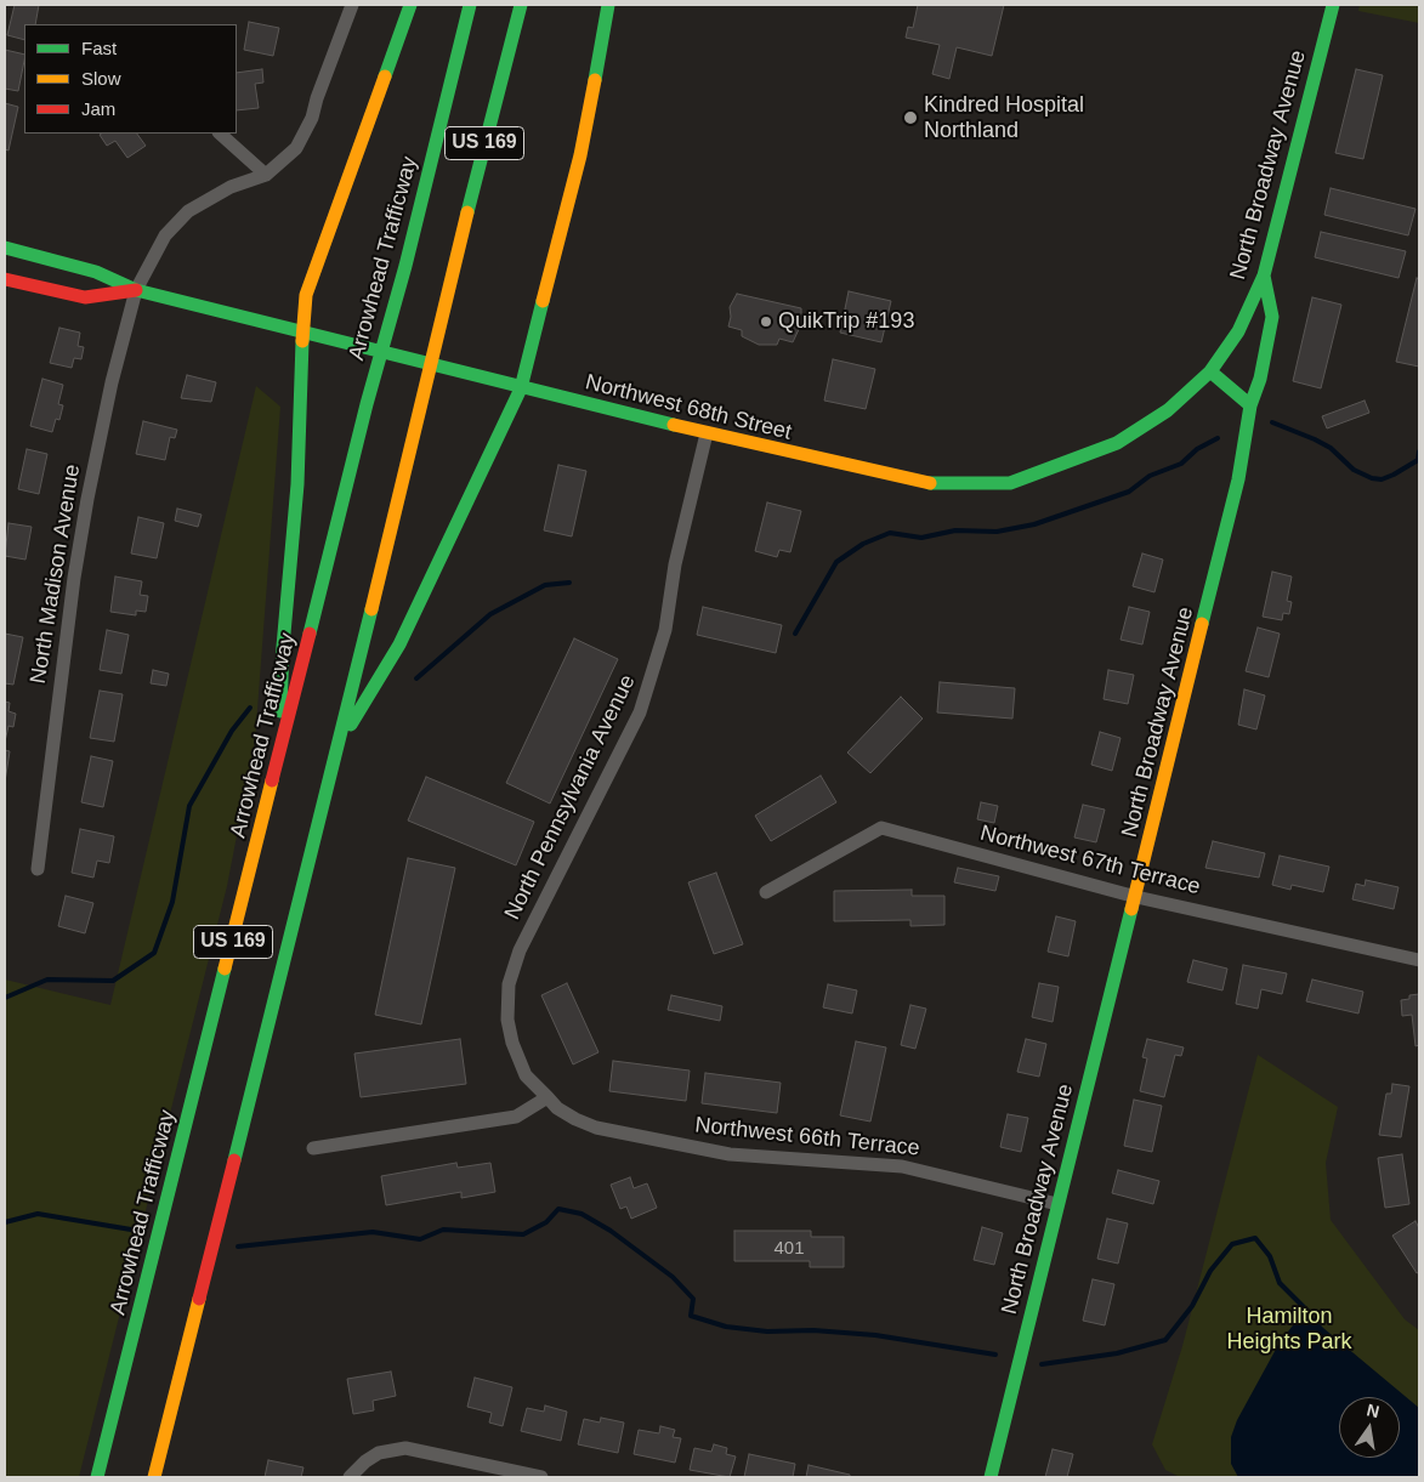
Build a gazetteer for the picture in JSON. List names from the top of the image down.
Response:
{
  "streets": {
    "main road": [
      "US 169",
      "North Broadway Avenue",
      "Arrowhead Trafficway",
      "Northwest 68th Street"
    ],
    "street": [
      "North Madison Avenue",
      "North Pennsylvania Avenue",
      "Northwest 67th Terrace",
      "Northwest 66th Terrace"
    ]
  },
  "crossings": [
    ["North Broadway Avenue", "Northwest 68th Street"],
    ["North Broadway Avenue", "Northwest 67th Terrace"],
    ["North Broadway Avenue", "Northwest 66th Terrace"],
    ["Northwest 68th Street", "North Madison Avenue"],
    ["Northwest 68th Street", "North Pennsylvania Avenue"],
    ["North Pennsylvania Avenue", "Northwest 66th Terrace"]
  ],
  "parks": ["Hamilton Heights Park"],
  "places": ["Kindred Hospital Northland", "QuikTrip #193"],
  "house_numbers": ["401"],
  "legend": ["Fast", "Slow", "Jam"],
  "north": "top"
}
